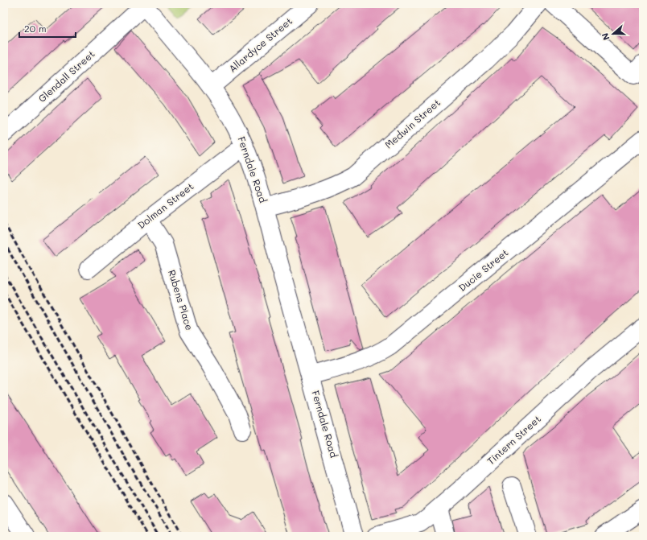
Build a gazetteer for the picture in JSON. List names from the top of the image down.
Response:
{
  "streets": {
    "street": [
      "Allardyce Street",
      "Glendall Street",
      "Medwin Street",
      "Ferndale Road",
      "Dolman Street",
      "Ducie Street",
      "Rubens Place",
      "Tintern Street"
    ]
  },
  "crossings": [
    ["Allardyce Street", "Ferndale Road"],
    ["Glendall Street", "Ferndale Road"],
    ["Medwin Street", "Ferndale Road"],
    ["Ferndale Road", "Dolman Street"],
    ["Ferndale Road", "Ducie Street"],
    ["Dolman Street", "Rubens Place"]
  ],
  "scale_bar": "20 m",
  "north": "left"
}
